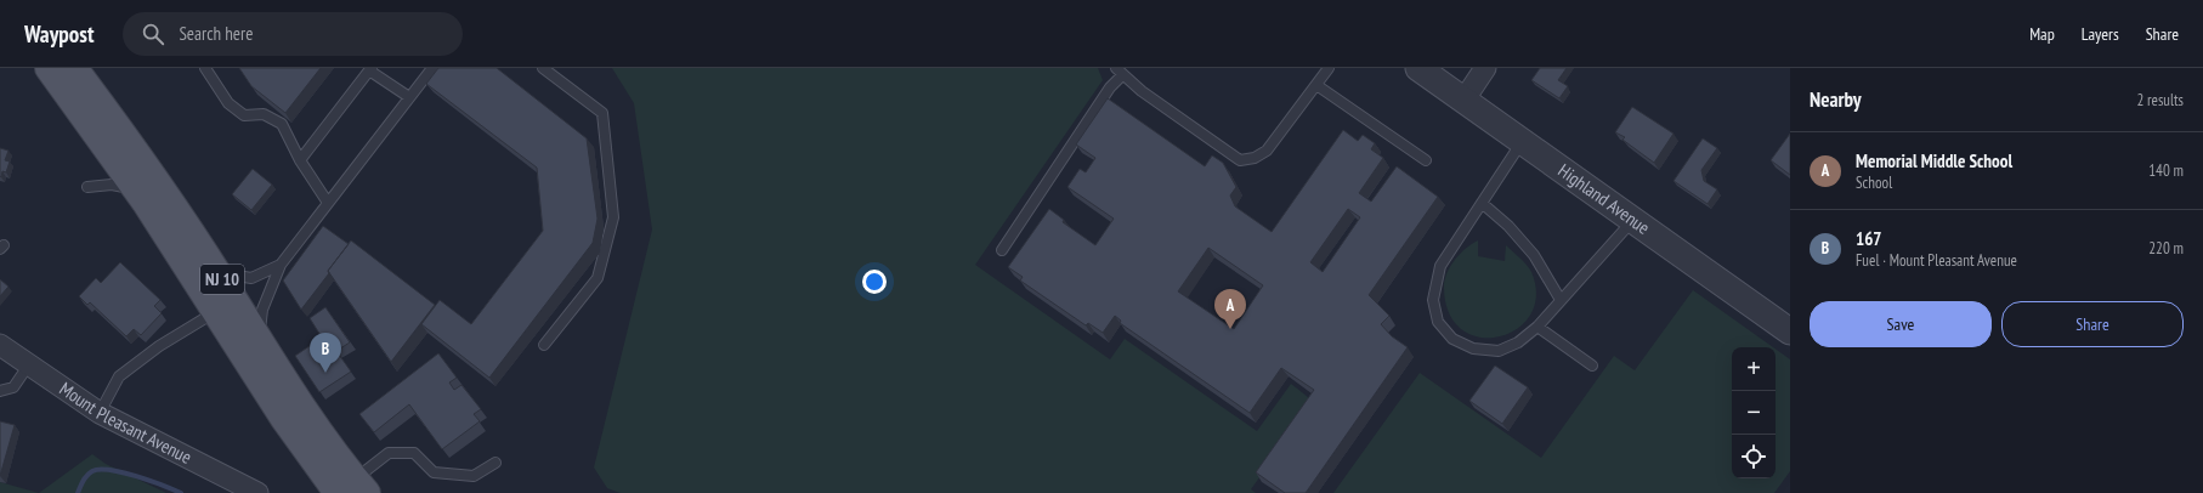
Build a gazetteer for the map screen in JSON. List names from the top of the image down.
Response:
{
  "streets": {
    "main road": ["NJ 10"],
    "street": ["Highland Avenue", "Mount Pleasant Avenue"]
  },
  "page": {
    "header": "Waypost",
    "search": "Search here",
    "nav": ["Map", "Layers", "Share"],
    "heading": ["Nearby", "2 results"],
    "list": [
      {
        "mark": "A",
        "name": "Memorial Middle School",
        "note": "School",
        "value": "140 m"
      },
      {
        "mark": "B",
        "name": "167",
        "note": "Fuel · Mount Pleasant Avenue",
        "value": "220 m"
      }
    ],
    "buttons": ["Save", "Share"],
    "pins": ["A", "B"],
    "map_buttons": ["+", "−"]
  }
}
